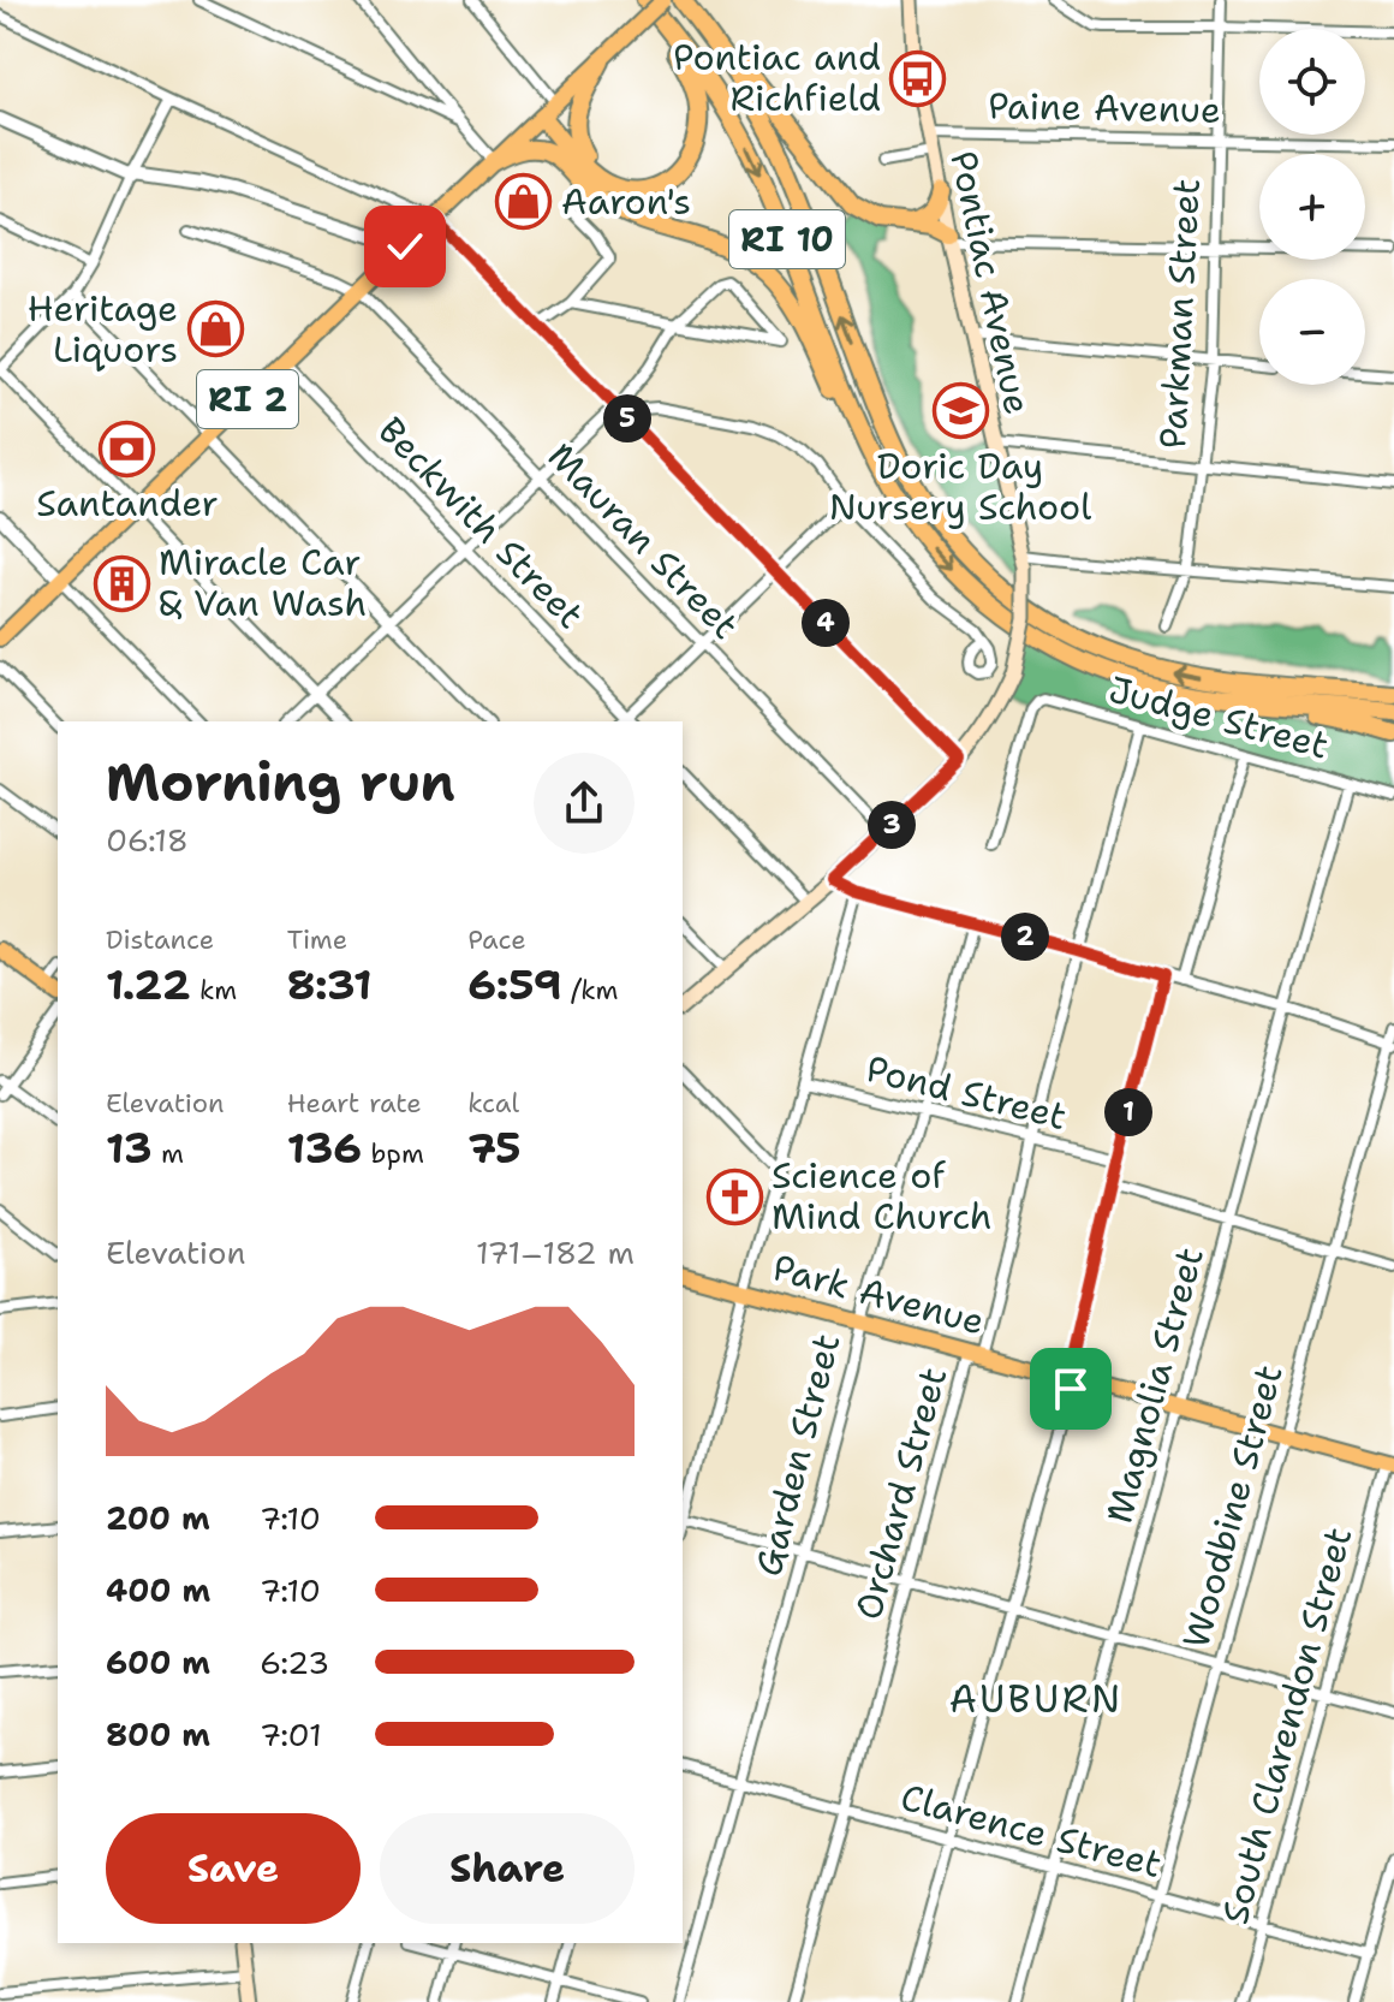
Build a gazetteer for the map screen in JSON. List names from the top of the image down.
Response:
{
  "streets": {
    "highway": ["RI 10"],
    "main road": ["Pontiac Avenue", "RI 2", "Park Avenue"],
    "street": [
      "Paine Avenue",
      "Parkman Street",
      "Beckwith Street",
      "Mauran Street",
      "Judge Street",
      "Pond Street",
      "Magnolia Street",
      "Garden Street",
      "Orchard Street",
      "Woodbine Street",
      "South Clarendon Street",
      "Clarence Street"
    ]
  },
  "crossings": [
    ["Paine Avenue", "Pontiac Avenue"],
    ["Paine Avenue", "Parkman Street"],
    ["Pontiac Avenue", "Mauran Street"],
    ["RI 2", "Beckwith Street"],
    ["RI 2", "Mauran Street"],
    ["Judge Street", "Magnolia Street"],
    ["Judge Street", "Orchard Street"],
    ["Pond Street", "Garden Street"],
    ["Pond Street", "Orchard Street"],
    ["Park Avenue", "Magnolia Street"],
    ["Park Avenue", "Garden Street"],
    ["Park Avenue", "Orchard Street"],
    ["Park Avenue", "Woodbine Street"],
    ["Park Avenue", "South Clarendon Street"],
    ["Magnolia Street", "Clarence Street"],
    ["Garden Street", "Clarence Street"],
    ["Orchard Street", "Clarence Street"],
    ["Woodbine Street", "Clarence Street"],
    ["South Clarendon Street", "Clarence Street"]
  ],
  "districts": ["AUBURN"],
  "places": {
    "bus stop": ["Pontiac and Richfield"],
    "shop": ["Aaron's", "Heritage Liquors"],
    "school or university": ["Doric Day Nursery School"],
    "bank": ["Santander"],
    "building": ["Miracle Car & Van Wash"],
    "church": ["Science of Mind Church"]
  },
  "page": {
    "map_buttons": ["+", "−"],
    "pins": [
      "5",
      "4",
      "3",
      "2",
      "1"
    ],
    "heading": ["Morning run", "06:18"],
    "stats": [
      ["Distance", "1.22 km"],
      ["Time", "8:31"],
      ["Pace", "6:59 /km"],
      ["Elevation", "13 m"],
      ["Heart rate", "136 bpm"],
      ["kcal", "75"]
    ],
    "chart": ["Elevation", "171–182 m"],
    "list": [
      {
        "name": "200 m",
        "note": "7:10"
      },
      {
        "name": "400 m",
        "note": "7:10"
      },
      {
        "name": "600 m",
        "note": "6:23"
      },
      {
        "name": "800 m",
        "note": "7:01"
      }
    ],
    "buttons": ["Save", "Share"]
  }
}
